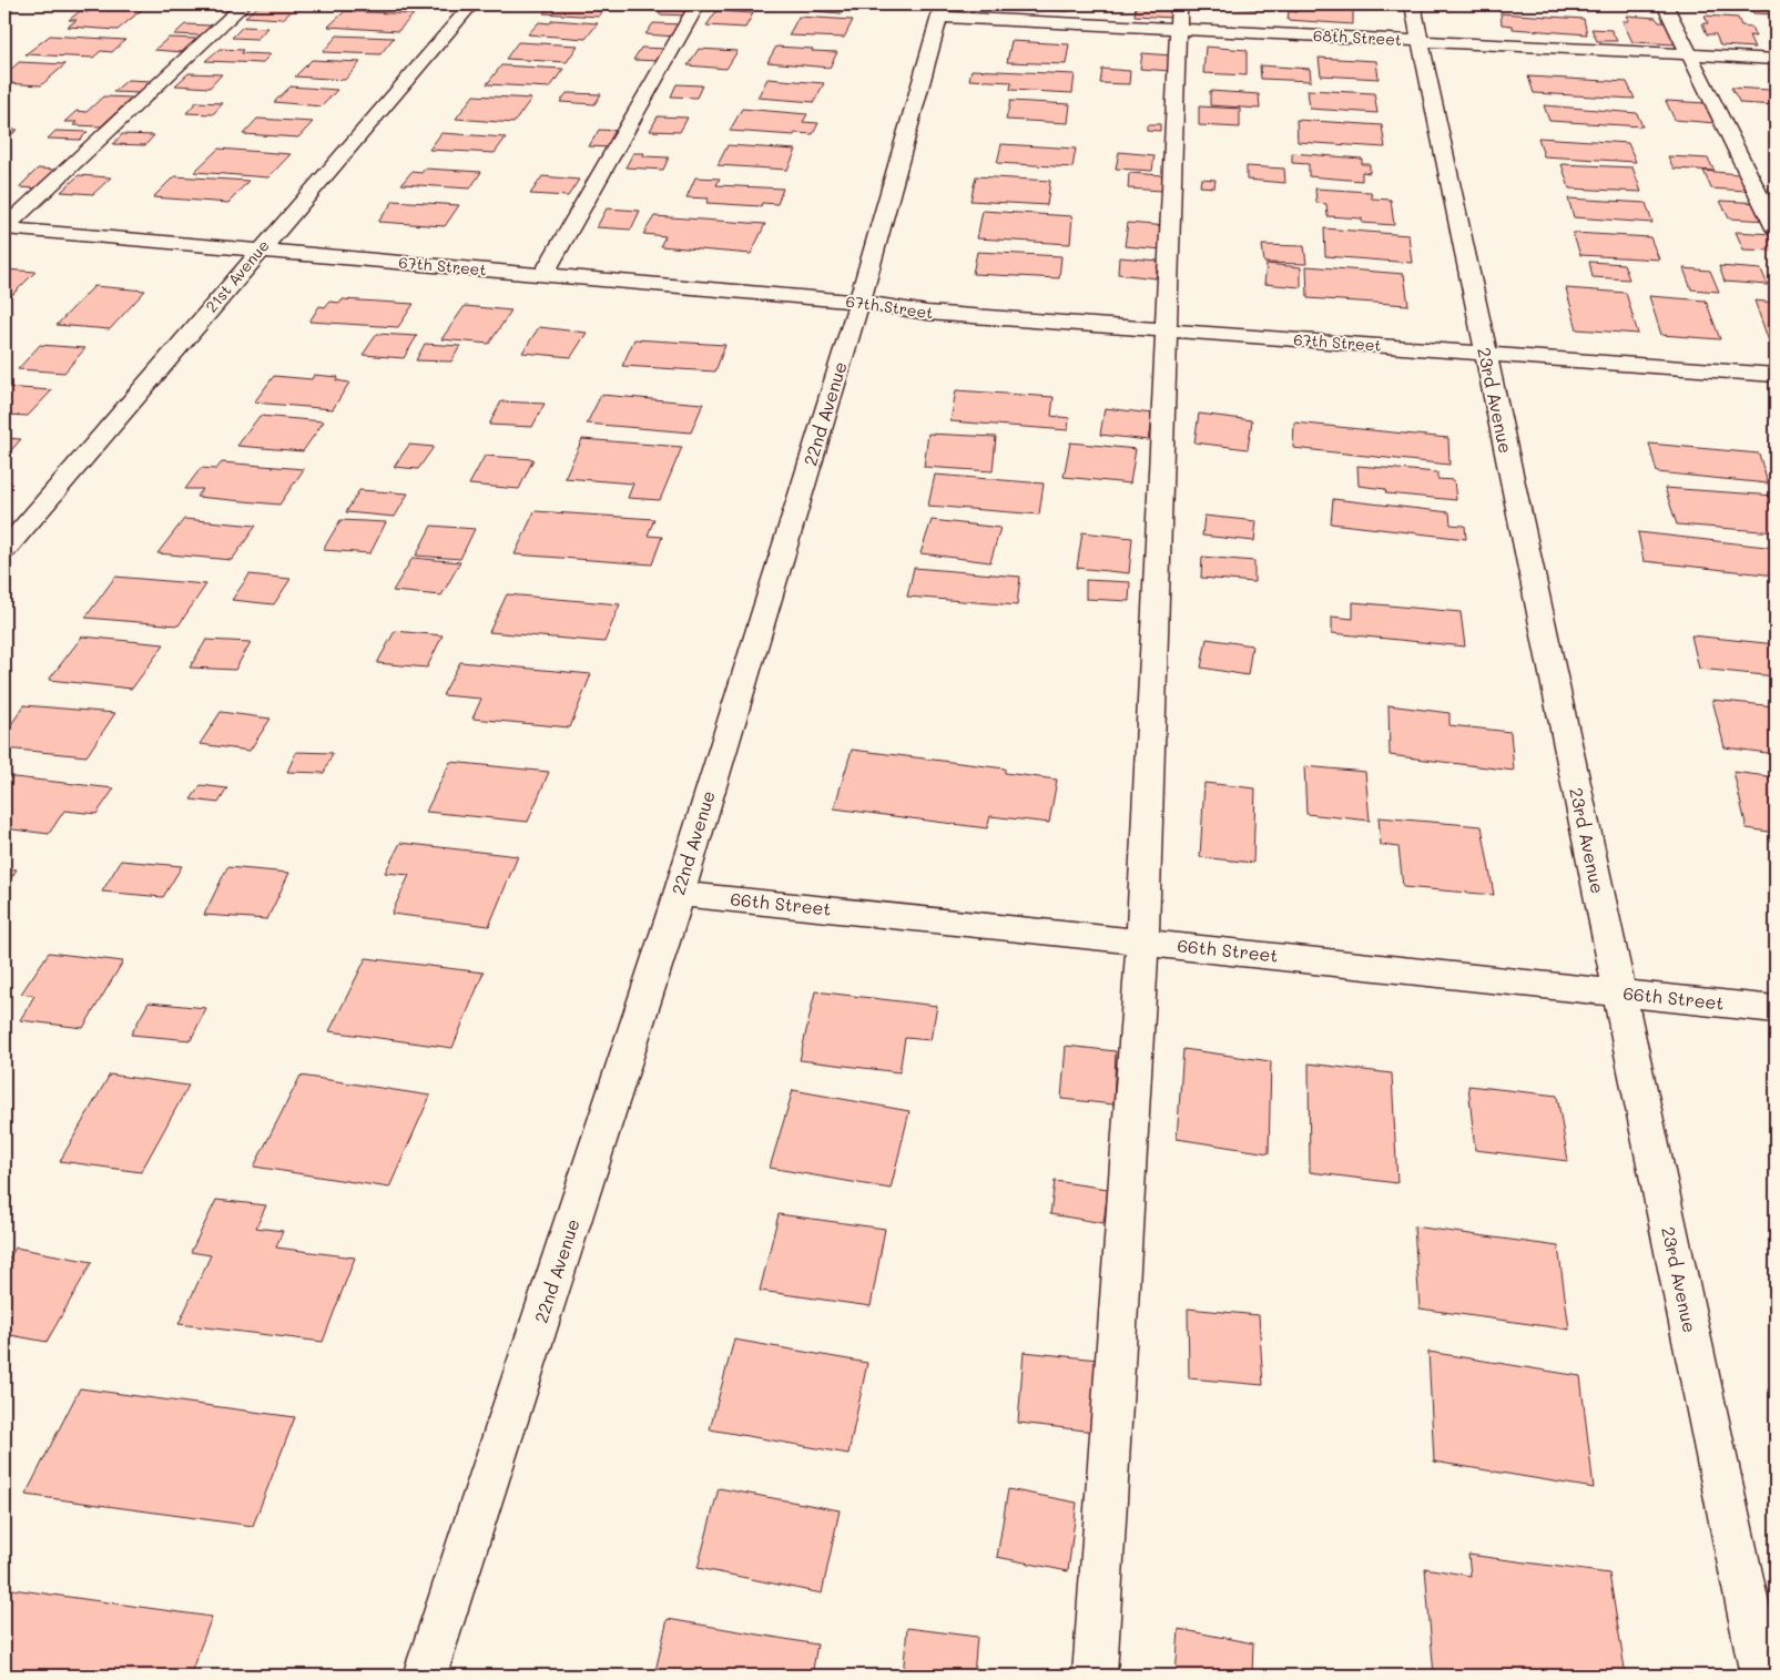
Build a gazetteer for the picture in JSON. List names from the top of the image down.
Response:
{
  "streets": {
    "street": [
      "68th Street",
      "67th Street",
      "21st Avenue",
      "23rd Avenue",
      "22nd Avenue",
      "66th Street"
    ]
  },
  "crossings": [
    ["68th Street", "23rd Avenue"],
    ["68th Street", "22nd Avenue"],
    ["67th Street", "21st Avenue"],
    ["67th Street", "23rd Avenue"],
    ["67th Street", "22nd Avenue"],
    ["23rd Avenue", "66th Street"],
    ["22nd Avenue", "66th Street"]
  ]
}
